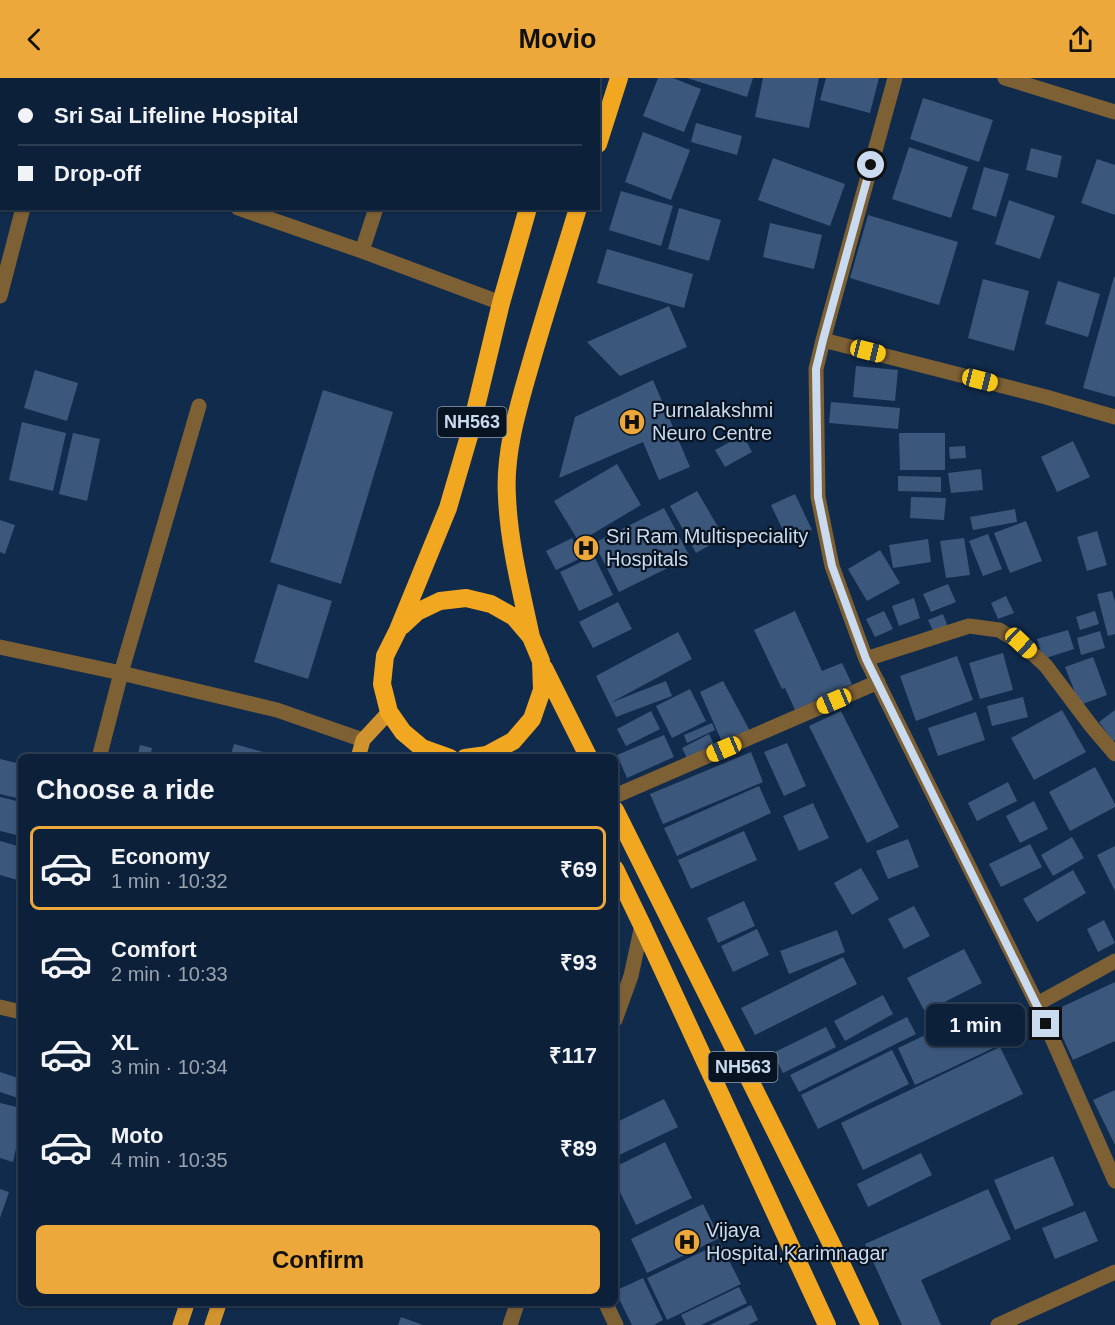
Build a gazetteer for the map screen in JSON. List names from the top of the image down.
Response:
{
  "streets": {
    "highway": ["NH563"]
  },
  "places": {
    "hospital": ["Purnalakshmi Neuro Centre", "Sri Ram Multispeciality Hospitals", "Vijaya Hospital,Karimnagar"]
  },
  "page": {
    "header": "Movio",
    "banner": ["Sri Sai Lifeline Hospital", "Drop-off"],
    "heading": "Choose a ride",
    "list": [
      {
        "name": "Economy",
        "note": "1 min · 10:32",
        "value": "₹69"
      },
      {
        "name": "Comfort",
        "note": "2 min · 10:33",
        "value": "₹93"
      },
      {
        "name": "XL",
        "note": "3 min · 10:34",
        "value": "₹117"
      },
      {
        "name": "Moto",
        "note": "4 min · 10:35",
        "value": "₹89"
      }
    ],
    "bubble": "1 min",
    "buttons": "Confirm"
  }
}
